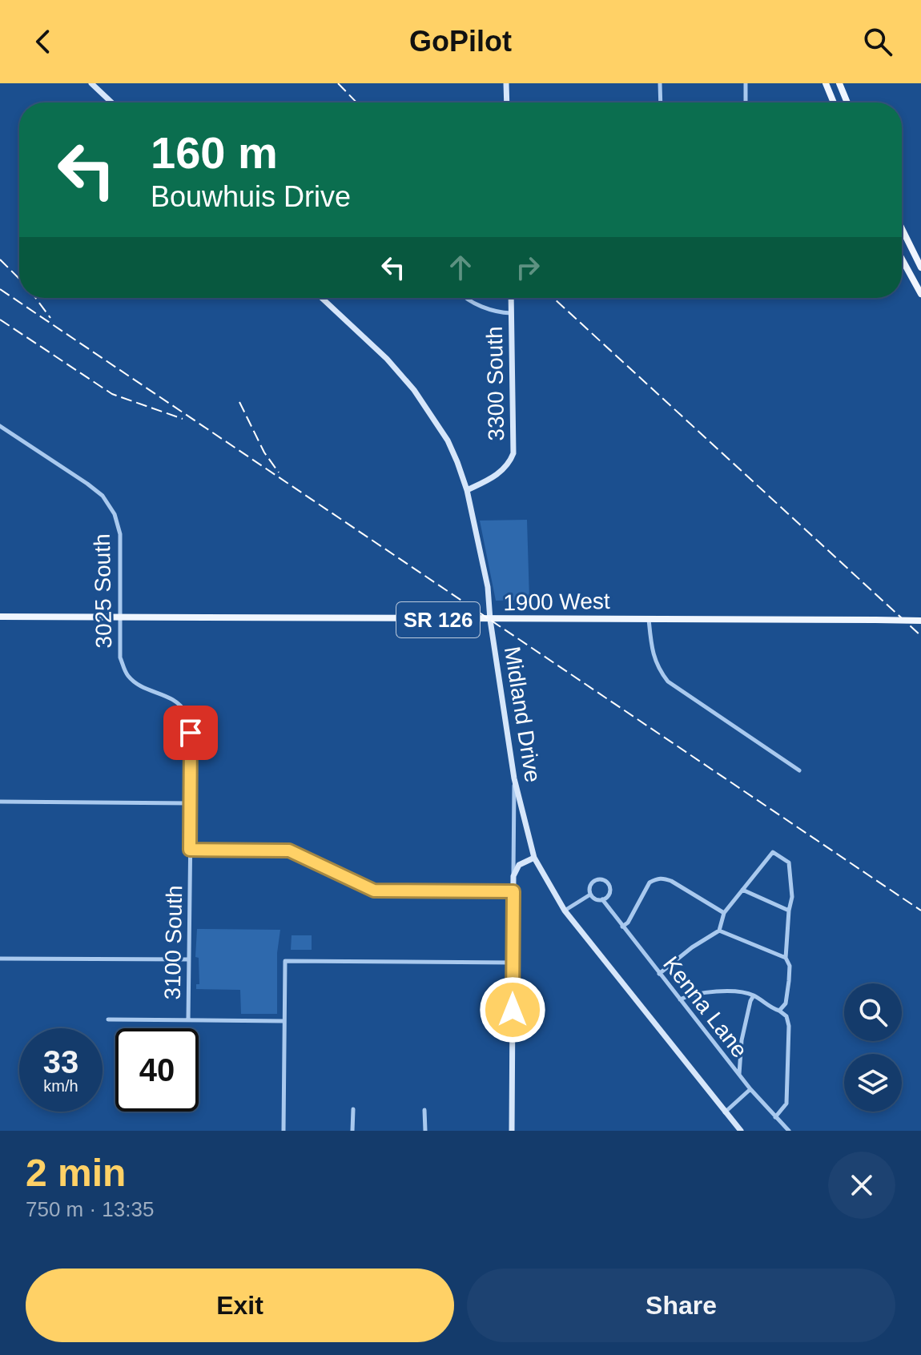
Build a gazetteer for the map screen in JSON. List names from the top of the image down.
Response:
{
  "streets": {
    "main road": ["1900 West", "SR 126"],
    "street": [
      "3300 South",
      "3025 South",
      "Midland Drive",
      "3100 South",
      "Kenna Lane"
    ]
  },
  "crossings": [
    ["3300 South", "Midland Drive"],
    ["3025 South", "1900 West"],
    ["3025 South", "3100 South"],
    ["1900 West", "Midland Drive"]
  ],
  "page": {
    "header": "GoPilot",
    "turn": ["160 m", "Bouwhuis Drive"],
    "speed": "33 km/h",
    "limit": "40",
    "heading": ["2 min", "750 m · 13:35"],
    "buttons": ["Exit", "Share"]
  }
}
